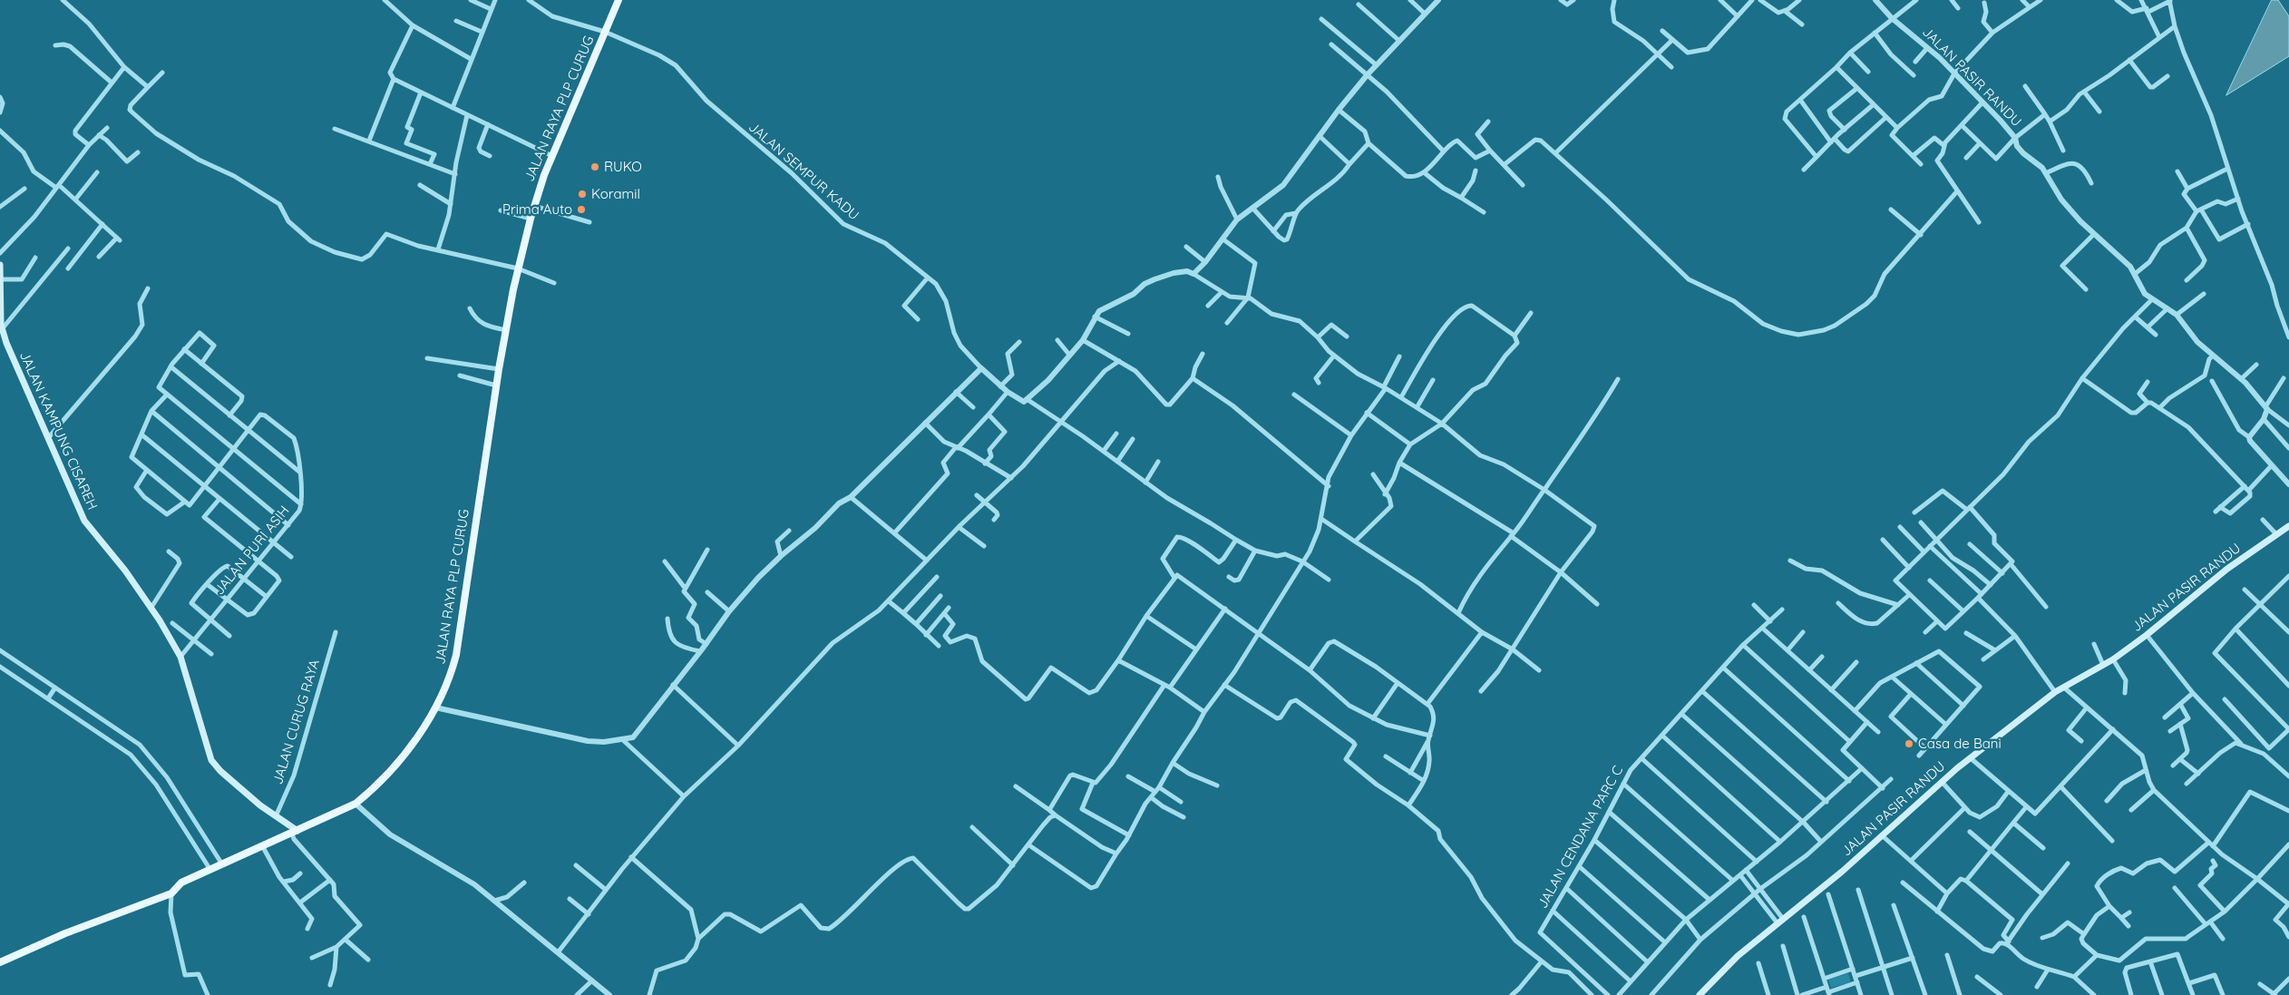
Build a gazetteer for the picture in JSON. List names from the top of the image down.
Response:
{
  "streets": {
    "main road": ["JALAN PASIR RANDU", "JALAN RAYA PLP CURUG", "JALAN KAMPUNG CISAREH"],
    "street": [
      "JALAN SEMPUR KADU",
      "JALAN PURI ASIH",
      "JALAN CURUG RAYA",
      "JALAN CENDANA PARC C"
    ]
  },
  "crossings": [
    ["JALAN RAYA PLP CURUG", "JALAN SEMPUR KADU"],
    ["JALAN RAYA PLP CURUG", "JALAN KAMPUNG CISAREH"],
    ["JALAN KAMPUNG CISAREH", "JALAN PURI ASIH"],
    ["JALAN KAMPUNG CISAREH", "JALAN CURUG RAYA"]
  ],
  "places": [
    "RUKO",
    "Koramil",
    "Prima Auto",
    "Casa de Bani"
  ]
}
